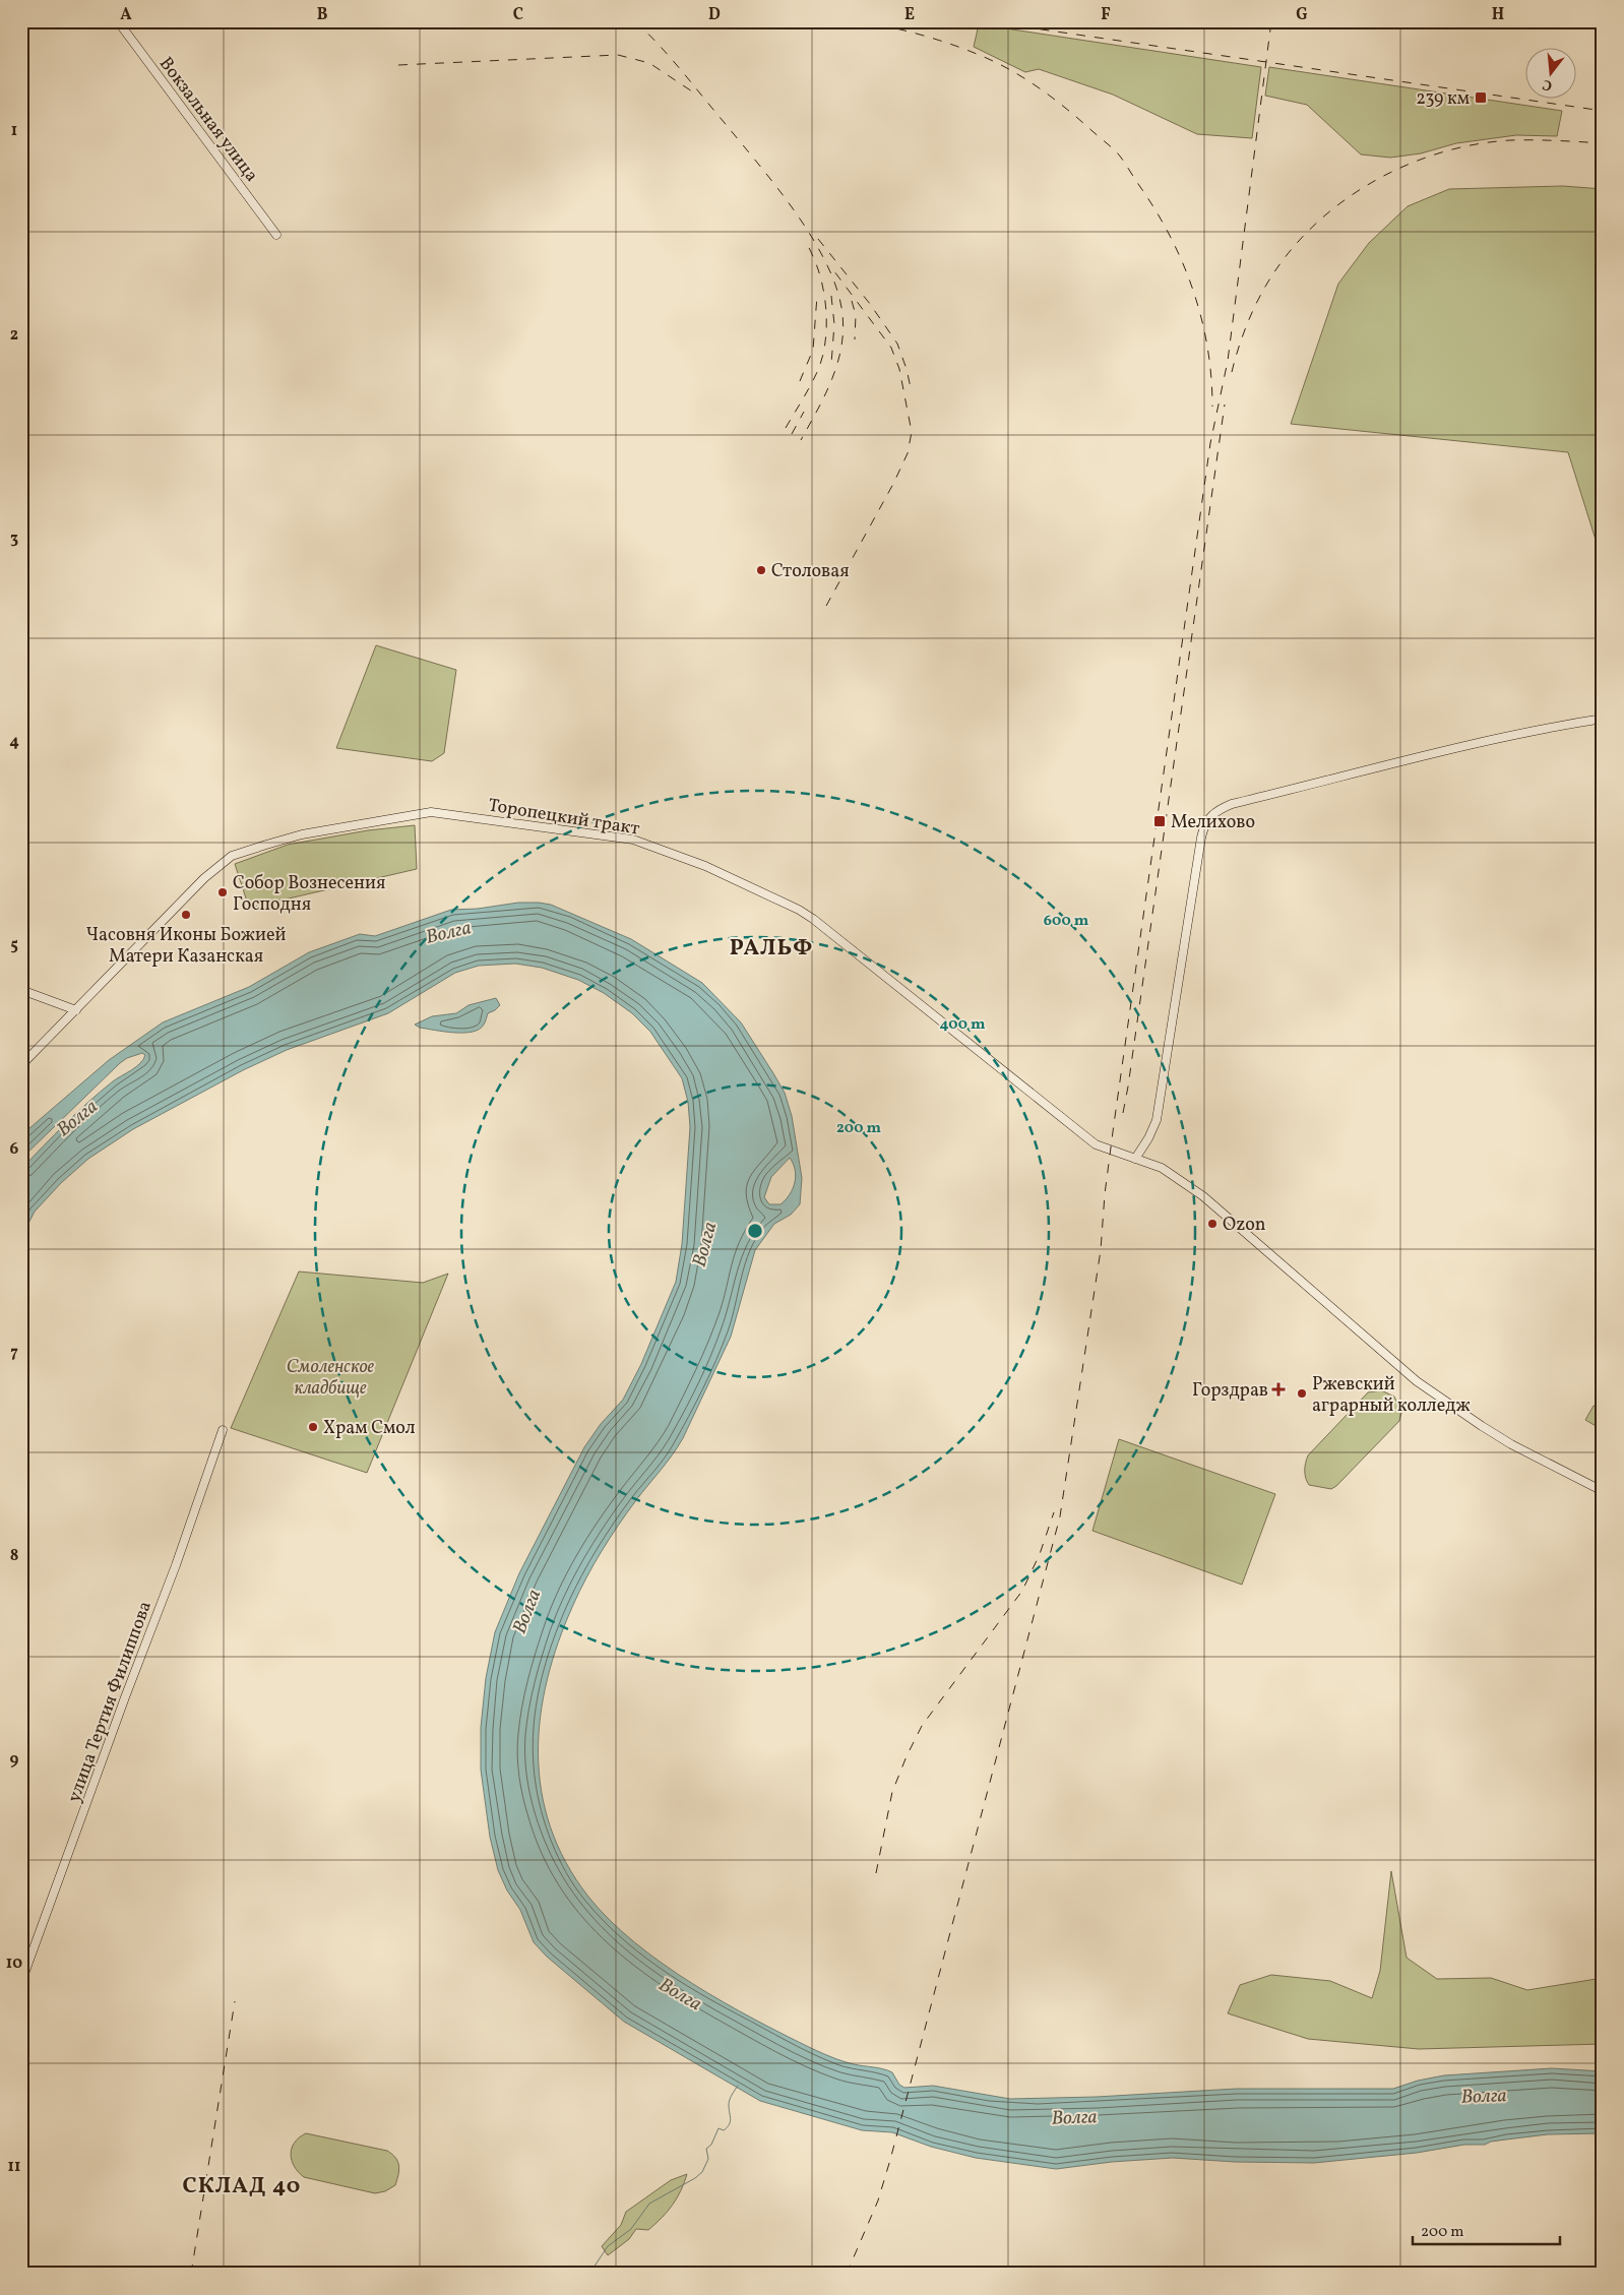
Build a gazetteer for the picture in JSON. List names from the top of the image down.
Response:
{
  "streets": {
    "main road": ["Вокзальная улица", "Торопецкий тракт", "улица Тертия Филиппова"]
  },
  "districts": ["РАЛЬФ", "СКЛАД 40"],
  "water": ["Волга"],
  "parks": ["Смоленское кладбище"],
  "places": {
    "transit": ["239 км", "Мелихово"],
    "other": [
      "Столовая",
      "Собор Вознесения Господня",
      "Часовня Иконы Божией Матери Казанская",
      "Ozon",
      "Ржевский аграрный колледж",
      "Храм Смол"
    ],
    "health": ["Горздрав"]
  },
  "scale_bar": "200 m",
  "north": "bottom",
  "grid": {
    "columns": [
      "A",
      "B",
      "C",
      "D",
      "E",
      "F",
      "G",
      "H"
    ],
    "rows": [
      "1",
      "2",
      "3",
      "4",
      "5",
      "6",
      "7",
      "8",
      "9",
      "10",
      "11"
    ]
  },
  "rings": ["600 m", "400 m", "200 m"]
}
